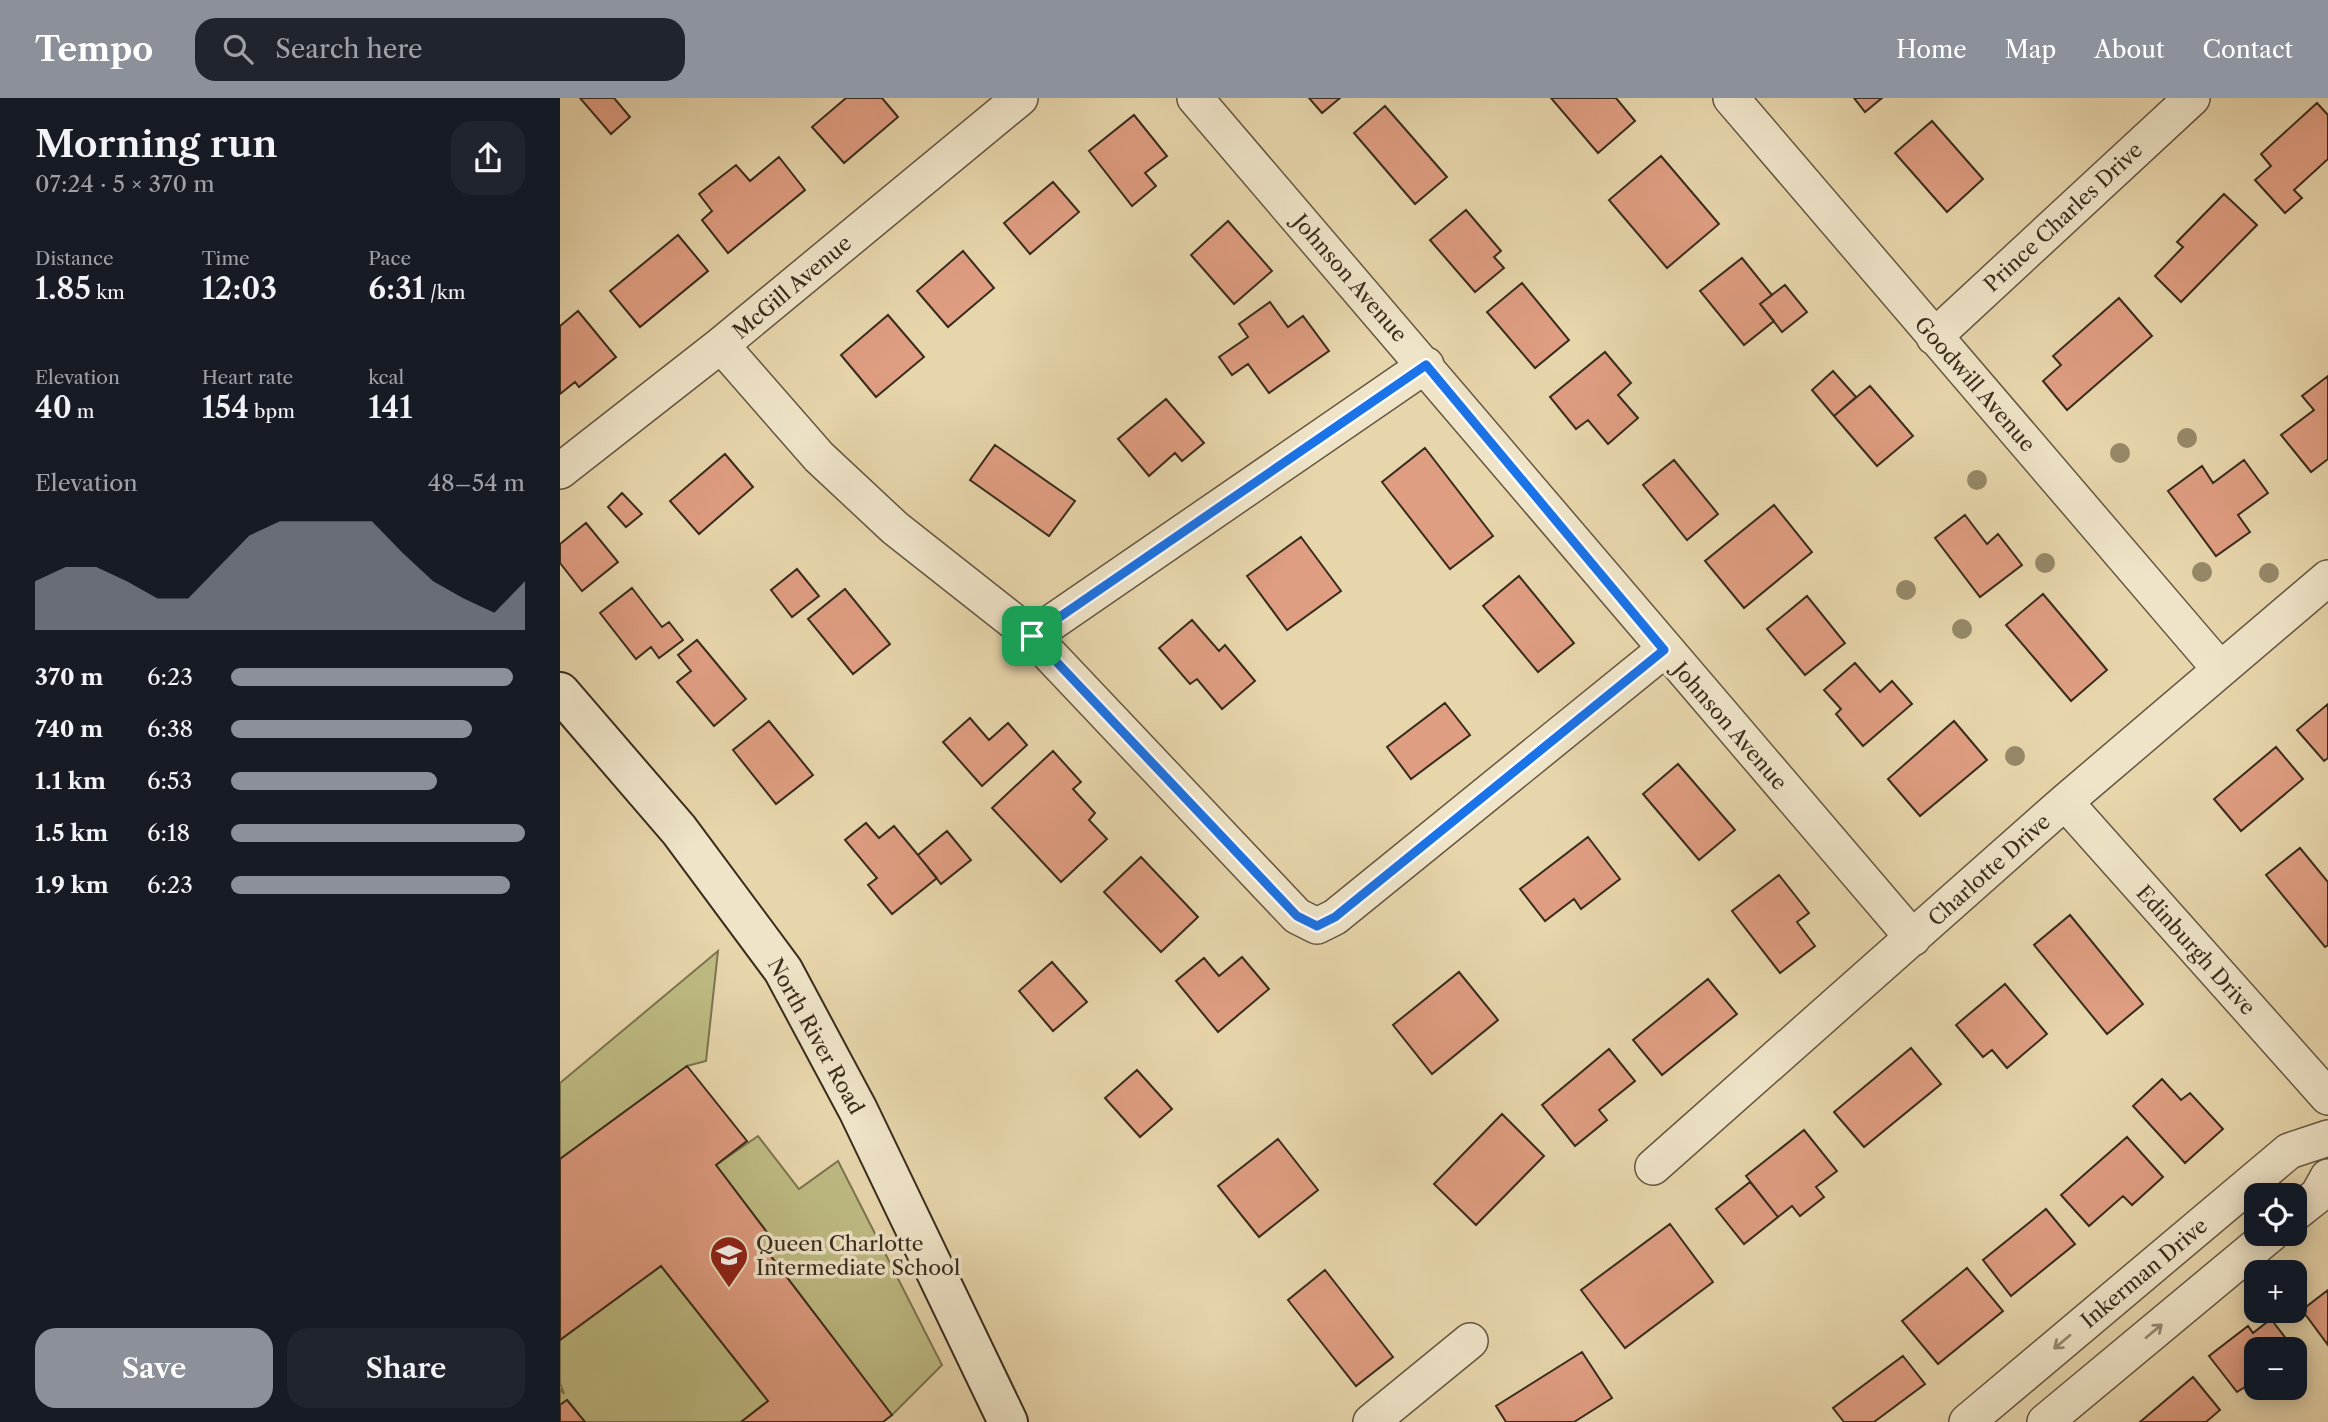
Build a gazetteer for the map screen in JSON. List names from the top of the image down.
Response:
{
  "streets": {
    "main road": ["North River Road"],
    "street": [
      "Prince Charles Drive",
      "Johnson Avenue",
      "McGill Avenue",
      "Goodwill Avenue",
      "Charlotte Drive",
      "Edinburgh Drive",
      "Inkerman Drive"
    ]
  },
  "crossings": [
    ["Prince Charles Drive", "Goodwill Avenue"],
    ["Johnson Avenue", "Charlotte Drive"],
    ["Goodwill Avenue", "Charlotte Drive"],
    ["Charlotte Drive", "Edinburgh Drive"]
  ],
  "places": {
    "school or university": ["Queen Charlotte Intermediate School"]
  },
  "page": {
    "header": "Tempo",
    "search": "Search here",
    "nav": [
      "Home",
      "Map",
      "About",
      "Contact"
    ],
    "heading": ["Morning run", "07:24 · 5 × 370 m"],
    "stats": [
      ["Distance", "1.85 km"],
      ["Time", "12:03"],
      ["Pace", "6:31 /km"],
      ["Elevation", "40 m"],
      ["Heart rate", "154 bpm"],
      ["kcal", "141"]
    ],
    "chart": ["Elevation", "48–54 m"],
    "list": [
      {
        "name": "370 m",
        "note": "6:23"
      },
      {
        "name": "740 m",
        "note": "6:38"
      },
      {
        "name": "1.1 km",
        "note": "6:53"
      },
      {
        "name": "1.5 km",
        "note": "6:18"
      },
      {
        "name": "1.9 km",
        "note": "6:23"
      }
    ],
    "map_buttons": ["+", "−"],
    "buttons": ["Save", "Share"]
  }
}
